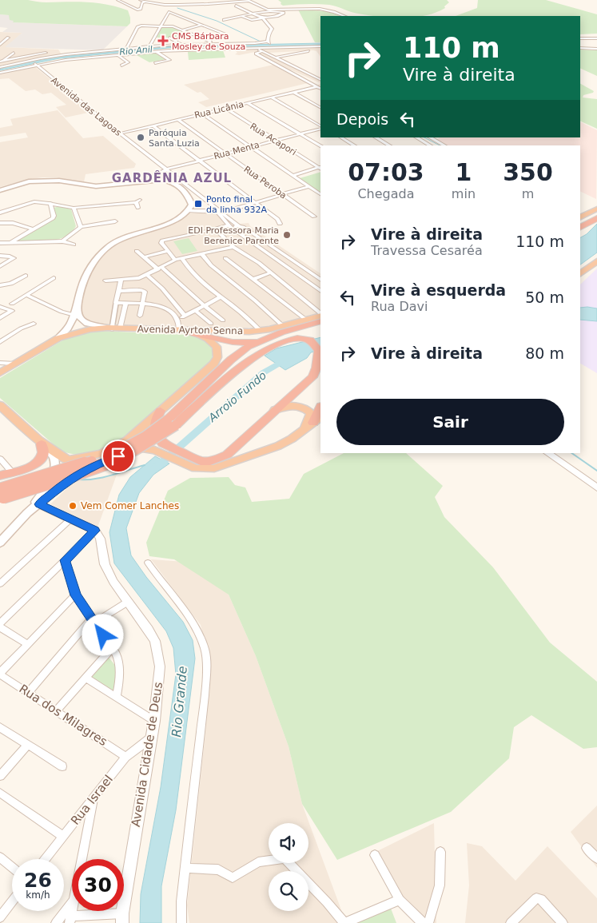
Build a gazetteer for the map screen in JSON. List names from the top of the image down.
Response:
{
  "streets": {
    "highway": ["Avenida Ayrton Senna"],
    "street": [
      "Avenida das Lagoas",
      "Rua Licânia",
      "Rua Acapori",
      "Rua Menta",
      "Rua Peroba",
      "Rua dos Milagres",
      "Avenida Cidade de Deus",
      "Rua Israel"
    ]
  },
  "crossings": [
    ["Avenida das Lagoas", "Rua Licânia"],
    ["Avenida das Lagoas", "Rua Menta"],
    ["Rua Licânia", "Rua Acapori"],
    ["Rua Licânia", "Rua Peroba"],
    ["Rua Acapori", "Rua Menta"],
    ["Rua Menta", "Rua Peroba"],
    ["Rua dos Milagres", "Rua Israel"],
    ["Avenida Cidade de Deus", "Rua Israel"]
  ],
  "districts": ["GARDÊNIA AZUL"],
  "water": ["Rio Anil", "Arroio Fundo", "Rio Grande"],
  "places": {
    "health": ["CMS Bárbara Mosley de Souza"],
    "other": ["Paróquia Santa Luzia", "EDI Professora Maria Berenice Parente", "Vem Comer Lanches"],
    "transit": ["Ponto final da linha 932A"]
  },
  "page": {
    "turn": ["110 m", "Vire à direita"],
    "then": "Depois",
    "eta": [
      "07:03",
      "Chegada",
      "1",
      "min",
      "350",
      "m"
    ],
    "list": [
      {
        "name": "Vire à direita",
        "note": "Travessa Cesaréa",
        "value": "110 m"
      },
      {
        "name": "Vire à esquerda",
        "note": "Rua Davi",
        "value": "50 m"
      },
      {
        "name": "Vire à direita",
        "value": "80 m"
      }
    ],
    "buttons": "Sair",
    "speed": "26 km/h",
    "limit": "30"
  }
}
